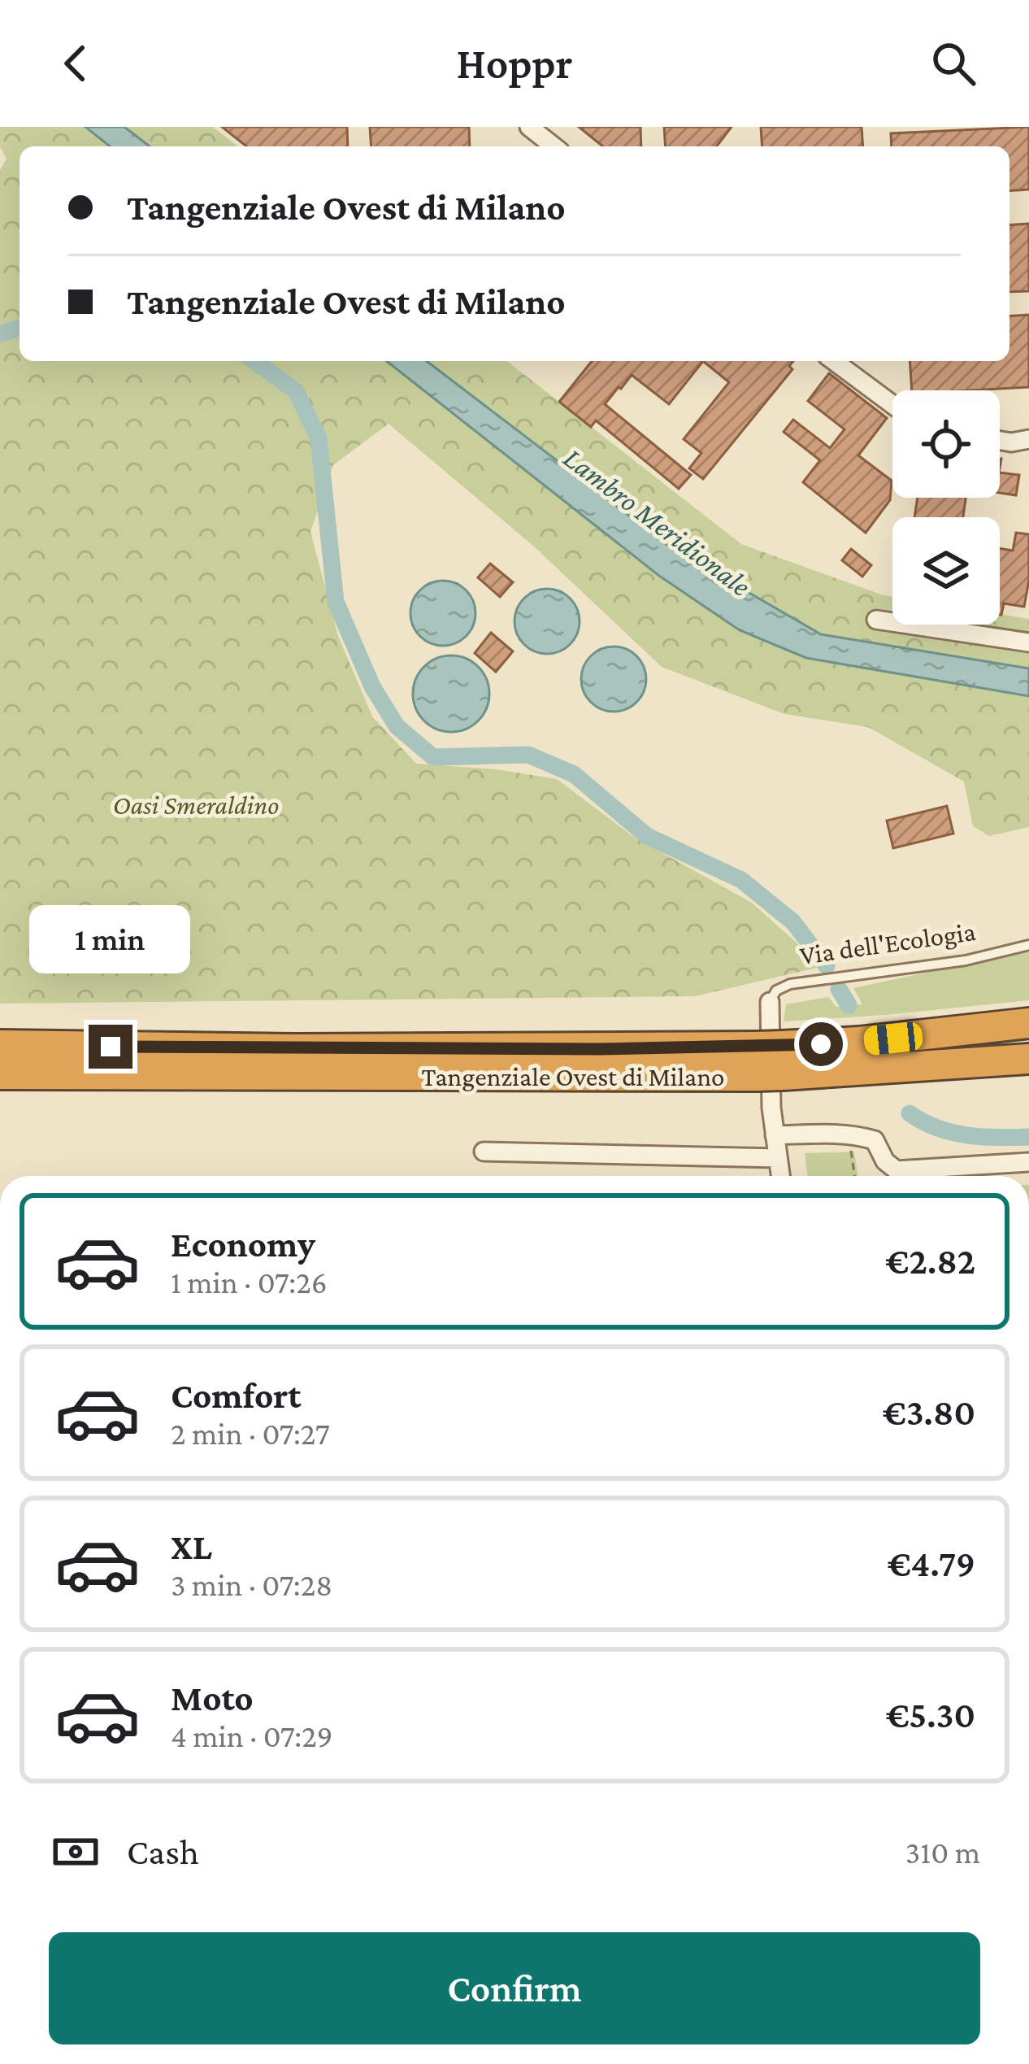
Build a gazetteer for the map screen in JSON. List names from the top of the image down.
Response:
{
  "streets": {
    "highway": ["Tangenziale Ovest di Milano"],
    "street": ["Via dell'Ecologia"]
  },
  "water": ["Lambro Meridionale"],
  "parks": ["Oasi Smeraldino"],
  "page": {
    "header": "Hoppr",
    "banner": ["Tangenziale Ovest di Milano", "Tangenziale Ovest di Milano"],
    "bubble": "1 min",
    "list": [
      {
        "name": "Economy",
        "note": "1 min · 07:26",
        "value": "€2.82"
      },
      {
        "name": "Comfort",
        "note": "2 min · 07:27",
        "value": "€3.80"
      },
      {
        "name": "XL",
        "note": "3 min · 07:28",
        "value": "€4.79"
      },
      {
        "name": "Moto",
        "note": "4 min · 07:29",
        "value": "€5.30"
      }
    ],
    "pay": ["Cash", "310 m"],
    "buttons": "Confirm"
  }
}
